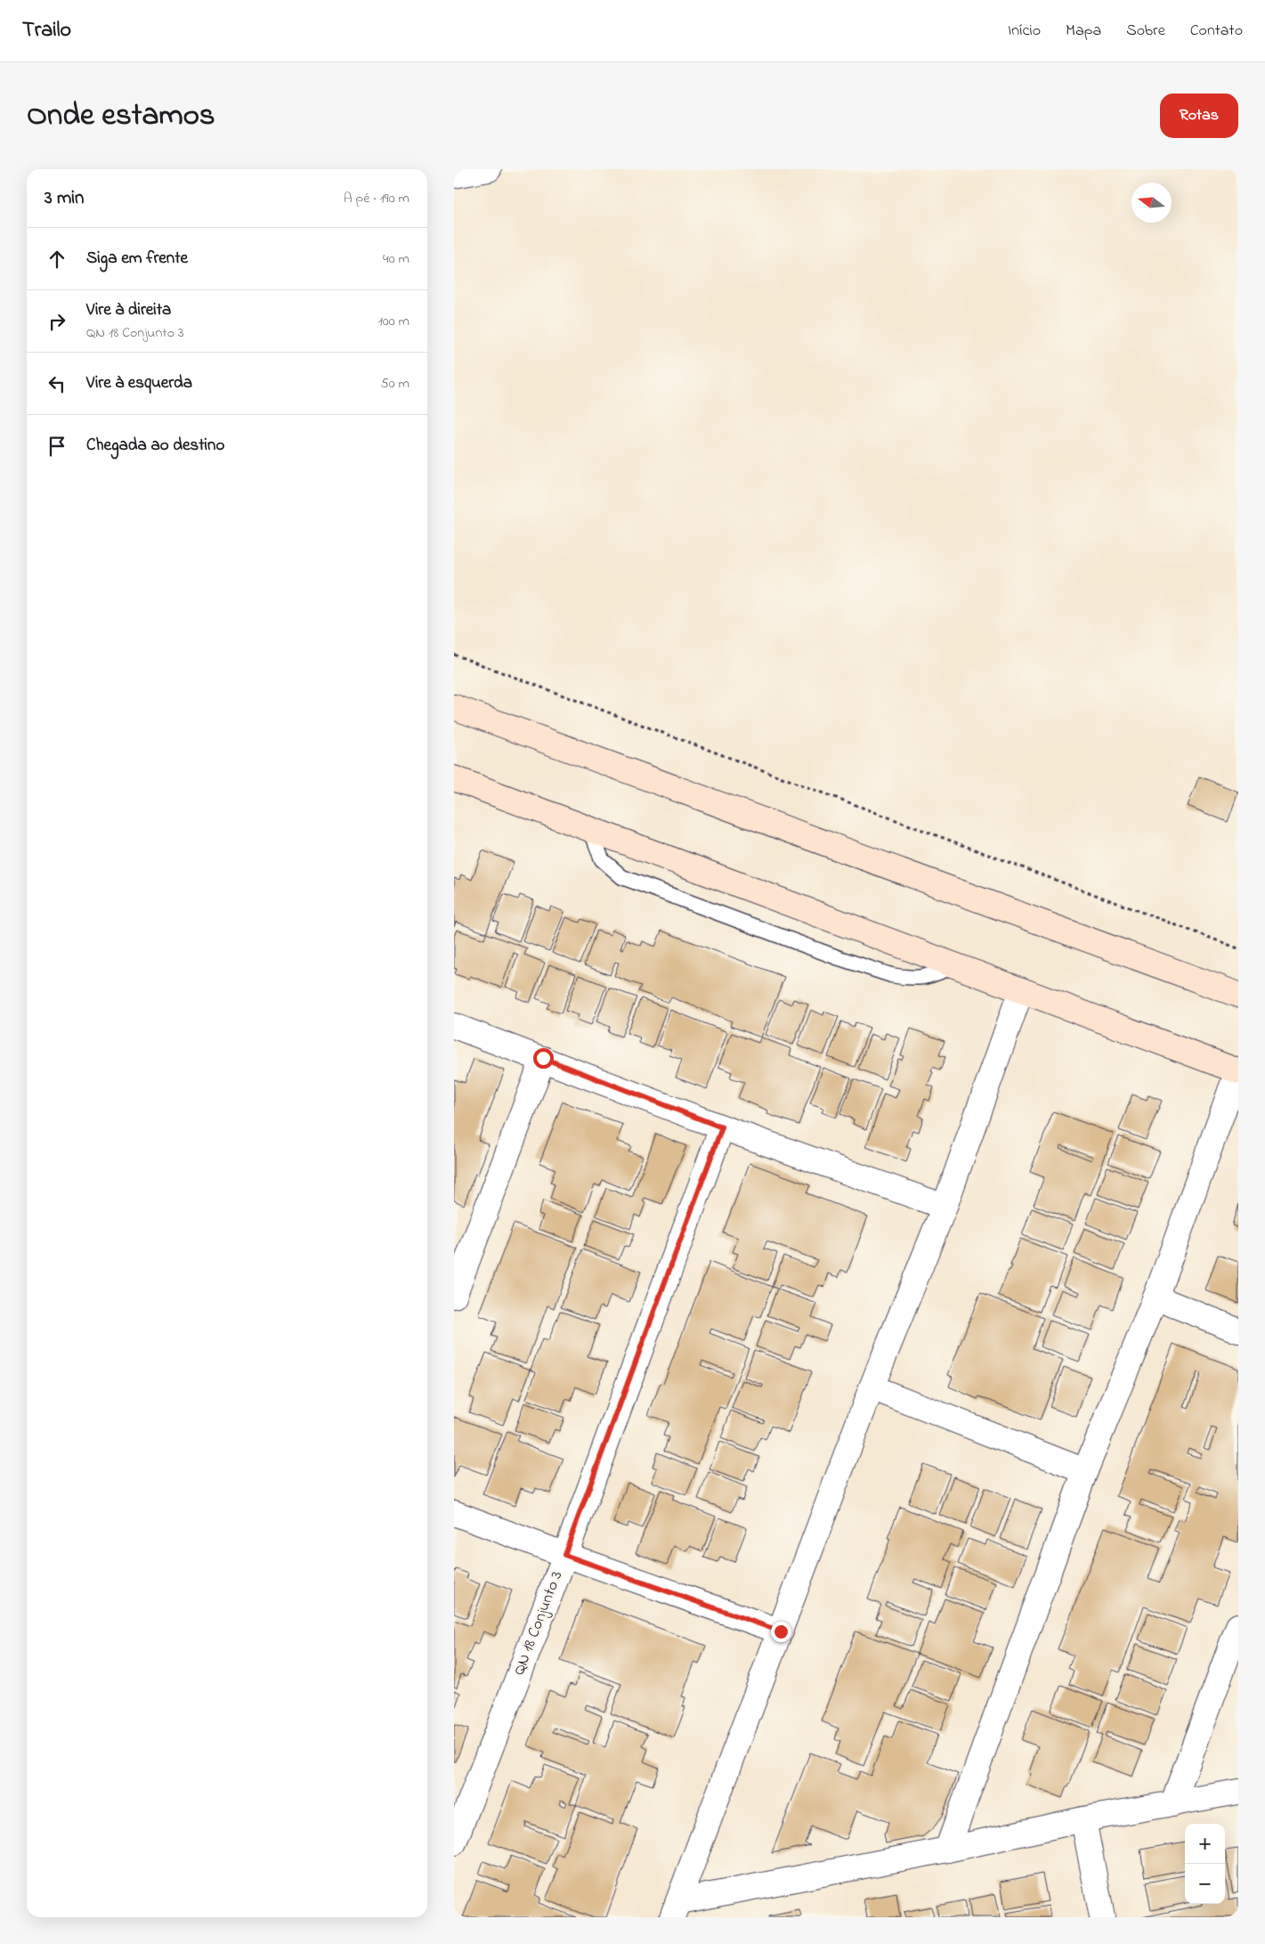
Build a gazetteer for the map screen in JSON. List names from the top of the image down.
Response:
{
  "streets": {
    "street": ["QN 18 Conjunto 3"]
  },
  "north": "left",
  "page": {
    "header": "Trailo",
    "nav": [
      "Início",
      "Mapa",
      "Sobre",
      "Contato"
    ],
    "title": "Onde estamos",
    "buttons": "Rotas",
    "heading": ["3 min", "A pé · 190 m"],
    "list": [
      ["Siga em frente", "40 m"],
      ["Vire à direita", "QN 18 Conjunto 3", "100 m"],
      ["Vire à esquerda", "50 m"],
      "Chegada ao destino"
    ],
    "map_buttons": ["+", "−"]
  }
}
